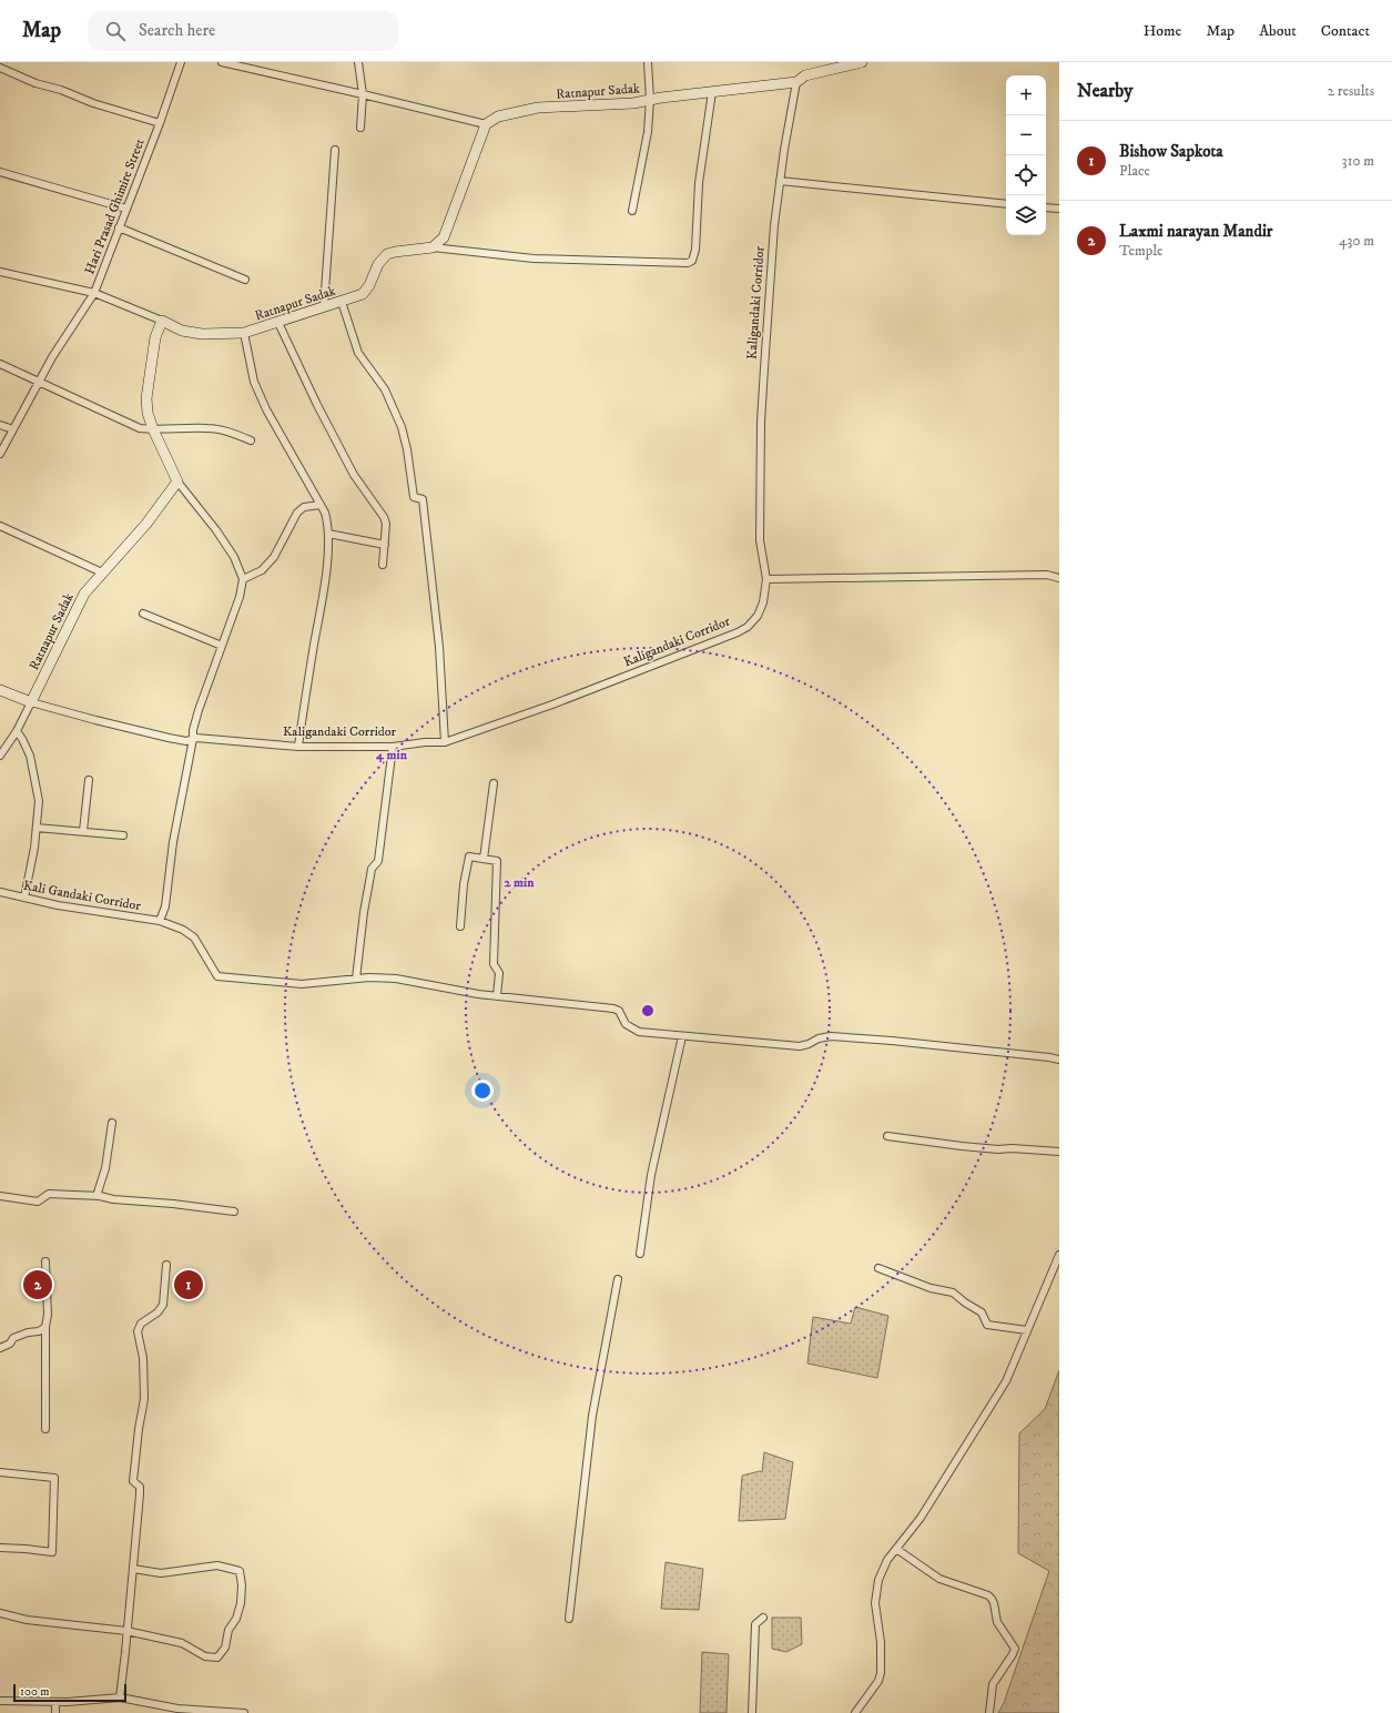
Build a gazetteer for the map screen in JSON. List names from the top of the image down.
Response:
{
  "streets": {
    "main road": ["Ratnapur Sadak"],
    "street": ["Hari Prasad Ghimire Street", "Kaligandaki Corridor", "Kali Gandaki Corridor"]
  },
  "crossings": [
    ["Ratnapur Sadak", "Kaligandaki Corridor"]
  ],
  "scale_bar": "100 m",
  "page": {
    "header": "Map",
    "search": "Search here",
    "nav": [
      "Home",
      "Map",
      "About",
      "Contact"
    ],
    "heading": ["Nearby", "2 results"],
    "map_buttons": ["+", "−"],
    "list": [
      {
        "mark": "1",
        "name": "Bishow Sapkota",
        "note": "Place",
        "value": "310 m"
      },
      {
        "mark": "2",
        "name": "Laxmi narayan Mandir",
        "note": "Temple",
        "value": "430 m"
      }
    ],
    "pins": ["1", "2"],
    "scale": "100 m"
  },
  "rings": ["4 min", "2 min"]
}
